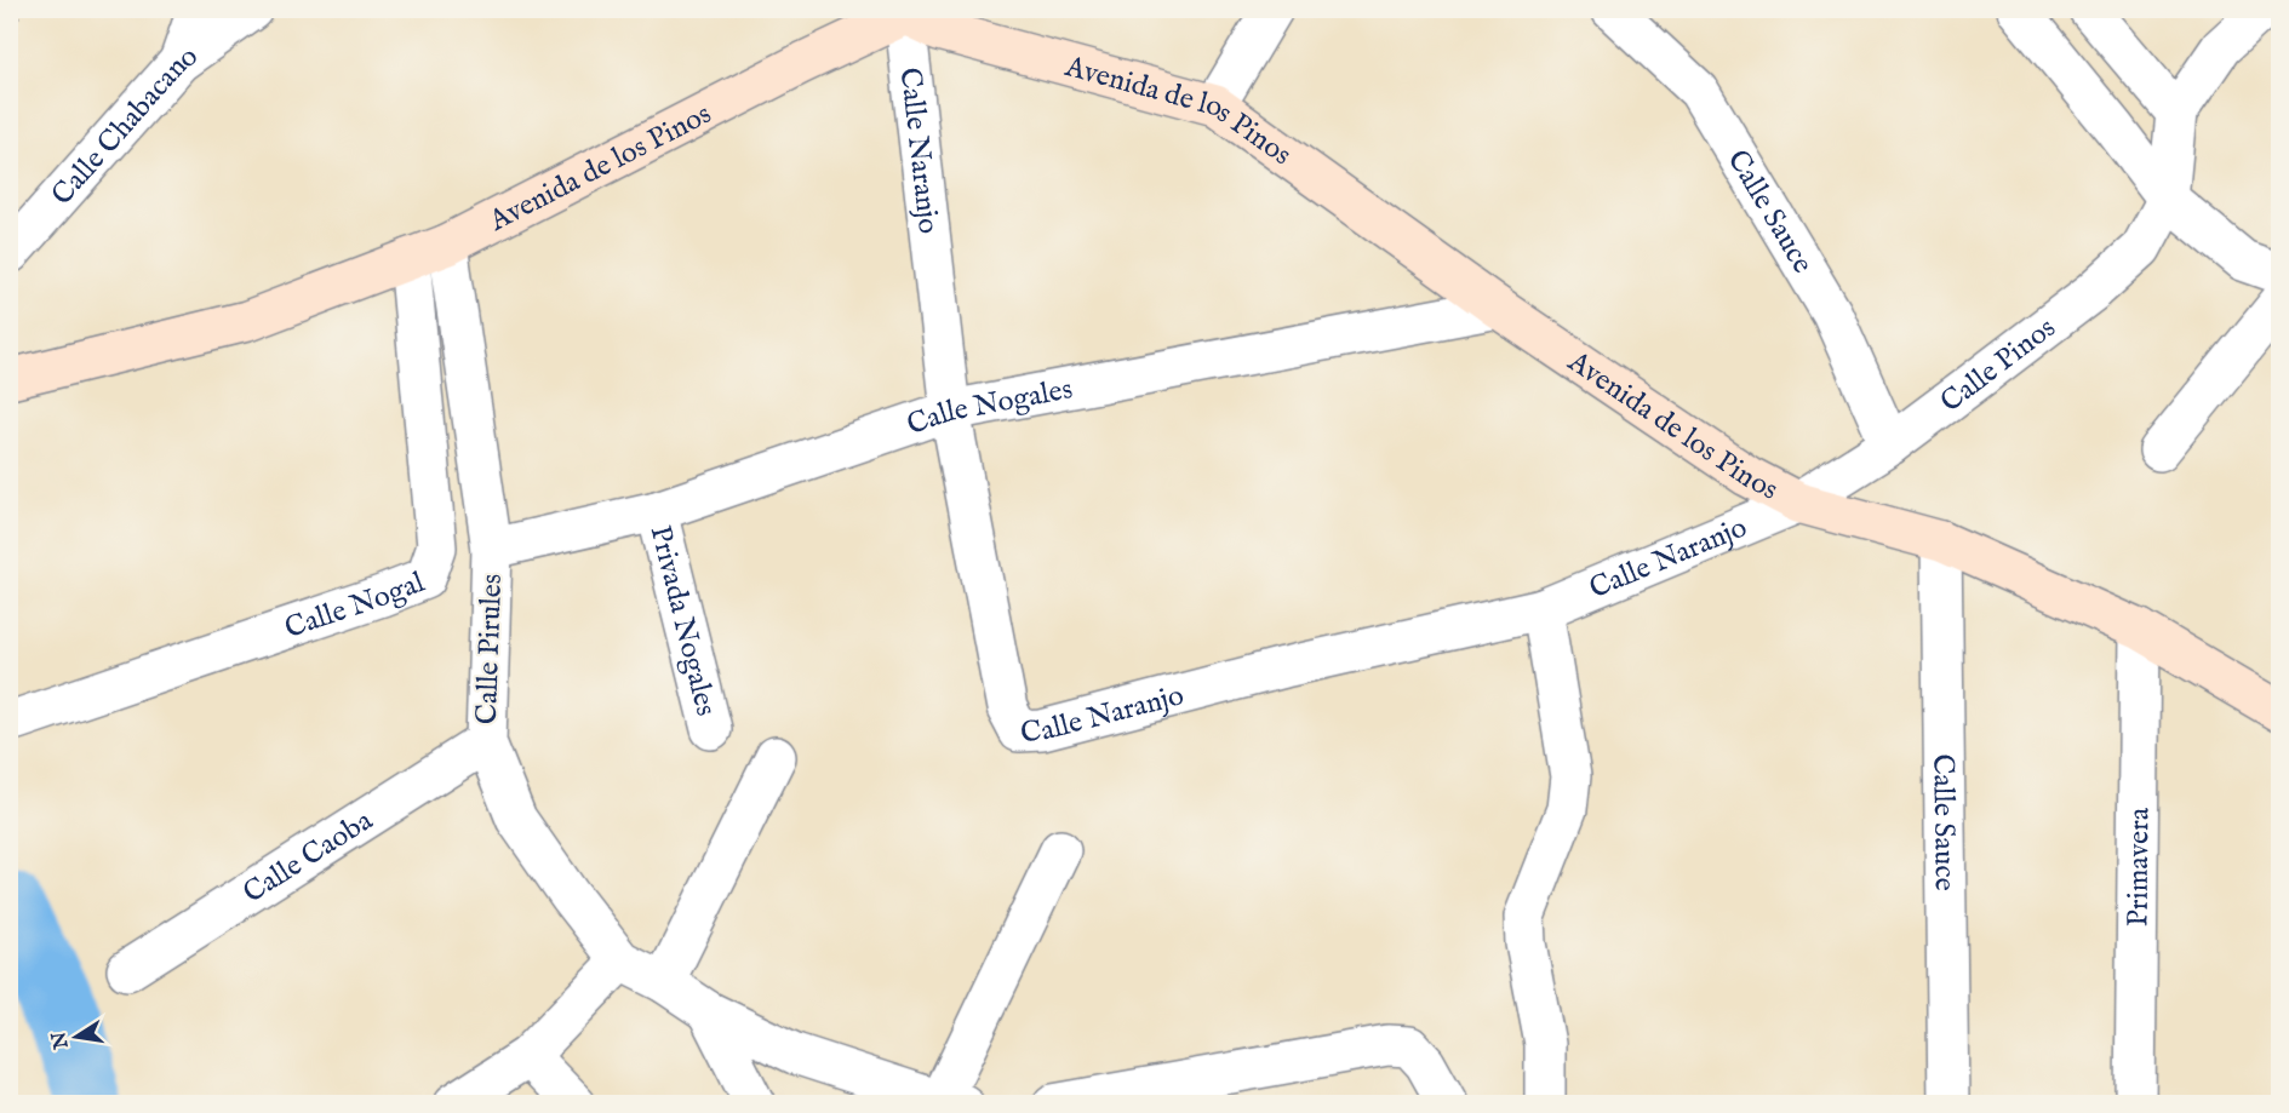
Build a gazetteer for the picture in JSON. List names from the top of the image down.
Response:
{
  "streets": {
    "street": [
      "Avenida de los Pinos",
      "Calle Chabacano",
      "Calle Naranjo",
      "Calle Sauce",
      "Calle Pinos",
      "Calle Nogales",
      "Calle Nogal",
      "Privada Nogales",
      "Calle Pirules",
      "Calle Caoba",
      "Primavera"
    ]
  },
  "crossings": [
    ["Avenida de los Pinos", "Calle Naranjo"],
    ["Avenida de los Pinos", "Calle Sauce"],
    ["Avenida de los Pinos", "Calle Pinos"],
    ["Avenida de los Pinos", "Calle Nogales"],
    ["Avenida de los Pinos", "Calle Nogal"],
    ["Avenida de los Pinos", "Calle Pirules"],
    ["Avenida de los Pinos", "Primavera"],
    ["Calle Naranjo", "Calle Pinos"],
    ["Calle Naranjo", "Calle Nogales"],
    ["Calle Sauce", "Calle Pinos"],
    ["Calle Nogales", "Privada Nogales"],
    ["Calle Nogales", "Calle Pirules"],
    ["Calle Pirules", "Calle Caoba"]
  ],
  "north": "left"
}
